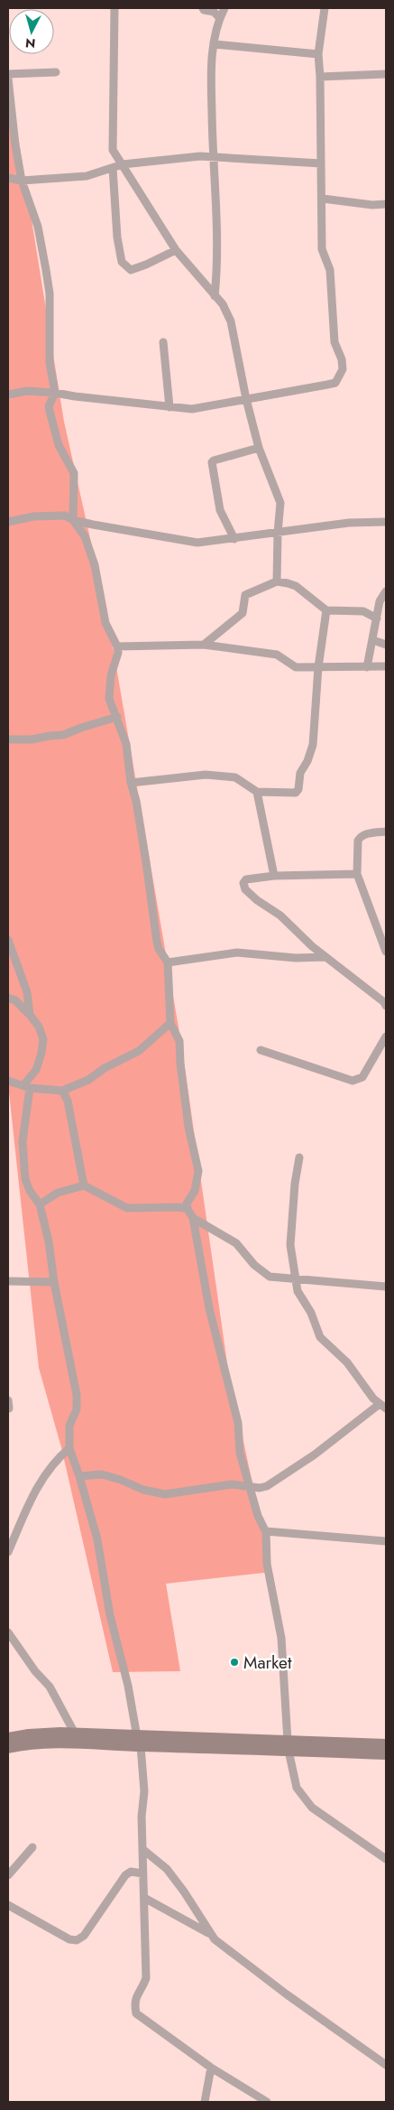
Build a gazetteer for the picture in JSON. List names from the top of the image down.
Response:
{
  "places": ["Market"],
  "north": "bottom"
}
